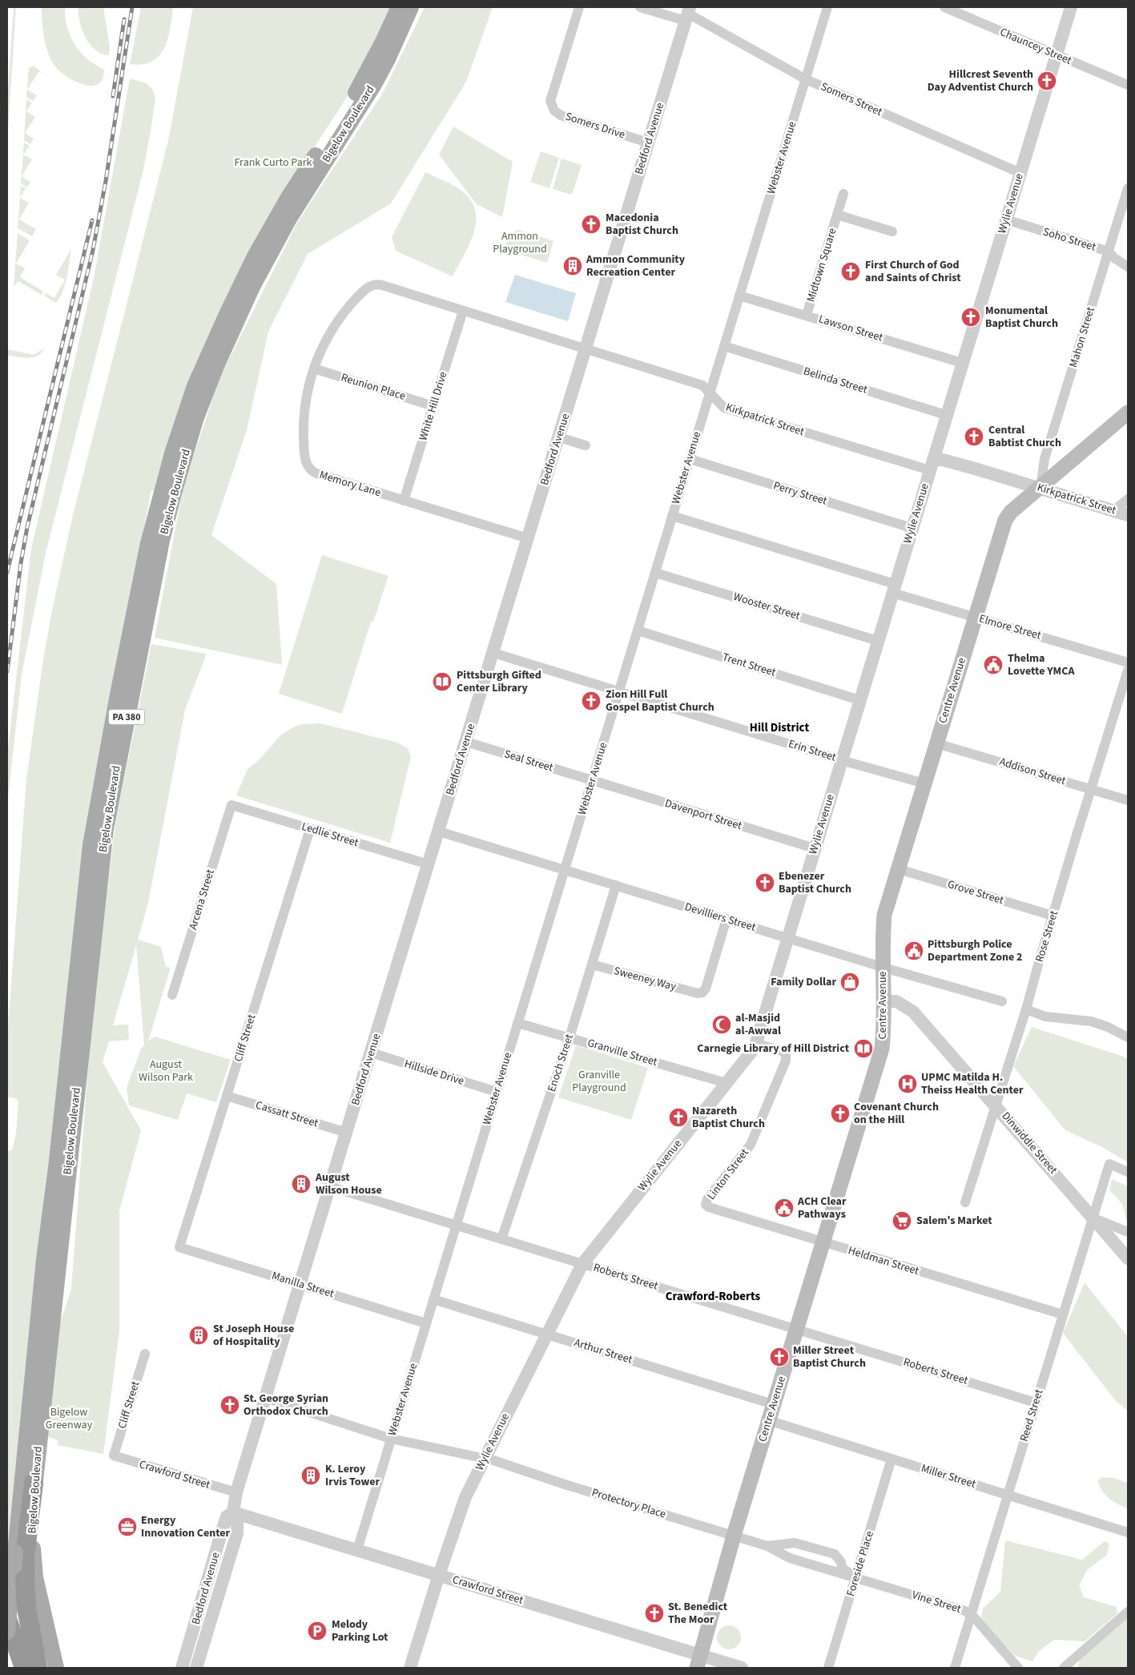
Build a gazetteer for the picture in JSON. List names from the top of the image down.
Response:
{
  "streets": {
    "main road": ["Bigelow Boulevard", "Centre Avenue", "PA 380"],
    "street": [
      "Chauncey Street",
      "Somers Street",
      "Somers Drive",
      "Bedford Avenue",
      "Webster Avenue",
      "Wylie Avenue",
      "Soho Street",
      "Midtown Square",
      "Lawson Street",
      "Mahon Street",
      "Belinda Street",
      "Reunion Place",
      "White Hill Drive",
      "Kirkpatrick Street",
      "Memory Lane",
      "Perry Street",
      "Wooster Street",
      "Elmore Street",
      "Trent Street",
      "Erin Street",
      "Seal Street",
      "Addison Street",
      "Davenport Street",
      "Ledlie Street",
      "Grove Street",
      "Arcena Street",
      "Devilliers Street",
      "Rose Street",
      "Sweeney Way",
      "Cliff Street",
      "Granville Street",
      "Enoch Street",
      "Hillside Drive",
      "Cassatt Street",
      "Dinwiddie Street",
      "Linton Street",
      "Heldman Street",
      "Roberts Street",
      "Manilla Street",
      "Arthur Street",
      "Reed Street",
      "Crawford Street",
      "Miller Street",
      "Protectory Place",
      "Foreside Place",
      "Vine Street"
    ]
  },
  "crossings": [
    ["Chauncey Street", "Wylie Avenue"],
    ["Somers Street", "Bedford Avenue"],
    ["Somers Street", "Webster Avenue"],
    ["Somers Street", "Wylie Avenue"],
    ["Somers Drive", "Bedford Avenue"],
    ["Bedford Avenue", "Kirkpatrick Street"],
    ["Bedford Avenue", "Memory Lane"],
    ["Bedford Avenue", "Erin Street"],
    ["Bedford Avenue", "Seal Street"],
    ["Bedford Avenue", "Ledlie Street"],
    ["Bedford Avenue", "Devilliers Street"],
    ["Bedford Avenue", "Hillside Drive"],
    ["Bedford Avenue", "Cassatt Street"],
    ["Bedford Avenue", "Roberts Street"],
    ["Bedford Avenue", "Manilla Street"],
    ["Bedford Avenue", "Crawford Street"],
    ["Bedford Avenue", "Protectory Place"],
    ["Webster Avenue", "Lawson Street"],
    ["Webster Avenue", "Belinda Street"],
    ["Webster Avenue", "Kirkpatrick Street"],
    ["Webster Avenue", "Perry Street"],
    ["Webster Avenue", "Wooster Street"],
    ["Webster Avenue", "Elmore Street"],
    ["Webster Avenue", "Trent Street"],
    ["Webster Avenue", "Erin Street"],
    ["Webster Avenue", "Seal Street"],
    ["Webster Avenue", "Davenport Street"],
    ["Webster Avenue", "Devilliers Street"],
    ["Webster Avenue", "Granville Street"],
    ["Webster Avenue", "Hillside Drive"],
    ["Webster Avenue", "Roberts Street"],
    ["Webster Avenue", "Manilla Street"],
    ["Webster Avenue", "Arthur Street"],
    ["Webster Avenue", "Crawford Street"],
    ["Webster Avenue", "Protectory Place"],
    ["Wylie Avenue", "Soho Street"],
    ["Wylie Avenue", "Lawson Street"],
    ["Wylie Avenue", "Belinda Street"],
    ["Wylie Avenue", "Kirkpatrick Street"],
    ["Wylie Avenue", "Perry Street"],
    ["Wylie Avenue", "Wooster Street"],
    ["Wylie Avenue", "Elmore Street"],
    ["Wylie Avenue", "Trent Street"],
    ["Wylie Avenue", "Erin Street"],
    ["Wylie Avenue", "Davenport Street"],
    ["Wylie Avenue", "Devilliers Street"],
    ["Wylie Avenue", "Granville Street"],
    ["Wylie Avenue", "Linton Street"],
    ["Wylie Avenue", "Roberts Street"],
    ["Wylie Avenue", "Arthur Street"],
    ["Wylie Avenue", "Crawford Street"],
    ["Wylie Avenue", "Protectory Place"],
    ["Soho Street", "Mahon Street"],
    ["Midtown Square", "Lawson Street"],
    ["Mahon Street", "Kirkpatrick Street"],
    ["Mahon Street", "Centre Avenue"],
    ["Reunion Place", "White Hill Drive"],
    ["Reunion Place", "Memory Lane"],
    ["White Hill Drive", "Memory Lane"],
    ["Kirkpatrick Street", "Memory Lane"],
    ["Kirkpatrick Street", "Centre Avenue"],
    ["Elmore Street", "Centre Avenue"],
    ["Centre Avenue", "Erin Street"],
    ["Centre Avenue", "Addison Street"],
    ["Centre Avenue", "Grove Street"],
    ["Centre Avenue", "Devilliers Street"],
    ["Centre Avenue", "Dinwiddie Street"],
    ["Centre Avenue", "Heldman Street"],
    ["Centre Avenue", "Roberts Street"],
    ["Centre Avenue", "Arthur Street"],
    ["Centre Avenue", "Crawford Street"],
    ["Centre Avenue", "Miller Street"],
    ["Centre Avenue", "Protectory Place"],
    ["Seal Street", "Davenport Street"],
    ["Addison Street", "Rose Street"],
    ["Ledlie Street", "Arcena Street"],
    ["Ledlie Street", "Cliff Street"],
    ["Grove Street", "Rose Street"],
    ["Devilliers Street", "Sweeney Way"],
    ["Devilliers Street", "Enoch Street"],
    ["Rose Street", "Dinwiddie Street"],
    ["Sweeney Way", "Enoch Street"],
    ["Cliff Street", "Cassatt Street"],
    ["Cliff Street", "Manilla Street"],
    ["Cliff Street", "Crawford Street"],
    ["Granville Street", "Enoch Street"],
    ["Enoch Street", "Roberts Street"],
    ["Dinwiddie Street", "Reed Street"],
    ["Linton Street", "Heldman Street"],
    ["Heldman Street", "Reed Street"],
    ["Roberts Street", "Reed Street"],
    ["Reed Street", "Miller Street"],
    ["Reed Street", "Vine Street"],
    ["Miller Street", "Foreside Place"],
    ["Protectory Place", "Vine Street"],
    ["Foreside Place", "Vine Street"]
  ],
  "districts": ["Hill District", "Crawford-Roberts"],
  "parks": [
    "Frank Curto Park",
    "Ammon Playground",
    "August Wilson Park",
    "Granville Playground",
    "Bigelow Greenway"
  ],
  "places": {
    "church": [
      "Hillcrest Seventh Day Adventist Church",
      "Macedonia Baptist Church",
      "First Church of God and Saints of Christ",
      "Monumental Baptist Church",
      "Central Babtist Church",
      "Zion Hill Full Gospel Baptist Church",
      "Ebenezer Baptist Church",
      "Covenant Church on the Hill",
      "Nazareth Baptist Church",
      "Miller Street Baptist Church",
      "St. George Syrian Orthodox Church",
      "St. Benedict The Moor"
    ],
    "building": [
      "Ammon Community Recreation Center",
      "August Wilson House",
      "St Joseph House of Hospitality",
      "K. Leroy Irvis Tower"
    ],
    "public building": ["Thelma Lovette YMCA", "Pittsburgh Police Department Zone 2", "ACH Clear Pathways"],
    "library": ["Pittsburgh Gifted Center Library", "Carnegie Library of Hill District"],
    "shop": ["Family Dollar"],
    "mosque": ["al-Masjid al-Awwal"],
    "hospital": ["UPMC Matilda H. Theiss Health Center"],
    "supermarket": ["Salem's Market"],
    "office": ["Energy Innovation Center"],
    "parking": ["Melody Parking Lot"]
  }
}
